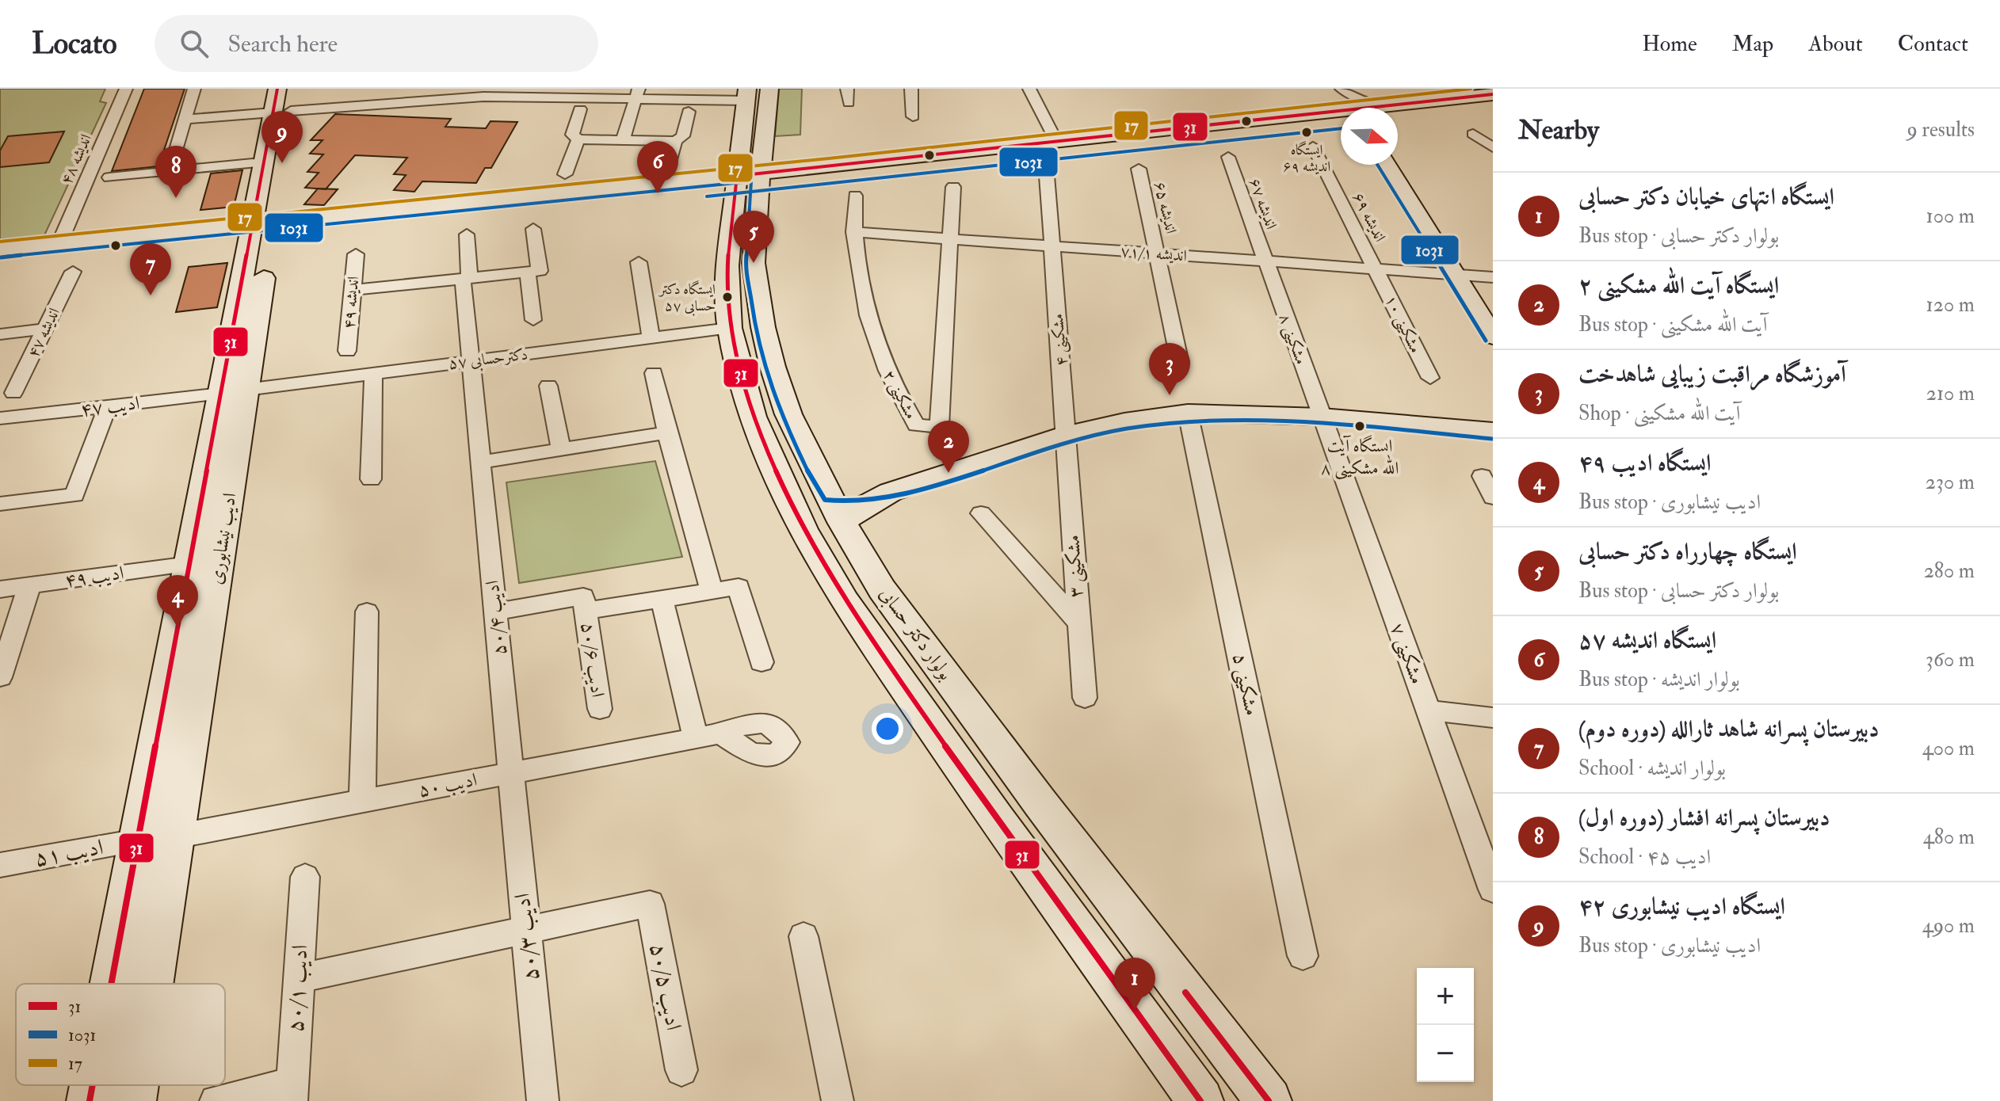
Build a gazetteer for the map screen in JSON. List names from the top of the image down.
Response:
{
  "streets": {
    "main road": ["ادیب نیشابوری", "بولوار دکتر حسابی"],
    "street": [
      "اندیشه ۴۸",
      "اندیشه ۶۷",
      "اندیشه ۶۵",
      "اندیشه ۶۹",
      "اندیشه ۷۱/۱",
      "اندیشه ۴۹",
      "مشکینی ۱۰",
      "اندیشه ۴۷",
      "مشکینی ۸",
      "مشکینی ۴",
      "دکترحسابی ۵۷",
      "مشکینی ۲",
      "ادیب ۴۷",
      "مشکینی ۳",
      "ادیب ۴۹",
      "ادیب ۵۰/۴",
      "مشکینی ۷",
      "ادیب ۵۰/۶",
      "مشکینی ۵",
      "ادیب ۵۰",
      "ادیب ۵۱",
      "ادیب ۵۰/۳",
      "ادیب ۵۰/۵",
      "ادیب ۵۰/۱"
    ]
  },
  "crossings": [
    ["اندیشه ۶۷", "اندیشه ۷۱/۱"],
    ["اندیشه ۶۷", "مشکینی ۸"],
    ["اندیشه ۶۵", "اندیشه ۷۱/۱"],
    ["اندیشه ۶۹", "اندیشه ۷۱/۱"],
    ["اندیشه ۶۹", "مشکینی ۱۰"],
    ["اندیشه ۷۱/۱", "مشکینی ۱۰"],
    ["اندیشه ۷۱/۱", "مشکینی ۸"],
    ["اندیشه ۷۱/۱", "مشکینی ۴"],
    ["اندیشه ۷۱/۱", "مشکینی ۲"],
    ["مشکینی ۸", "مشکینی ۷"],
    ["مشکینی ۴", "مشکینی ۳"],
    ["دکترحسابی ۵۷", "ادیب ۴۷"],
    ["دکترحسابی ۵۷", "ادیب نیشابوری"],
    ["دکترحسابی ۵۷", "ادیب ۵۰/۴"],
    ["دکترحسابی ۵۷", "بولوار دکتر حسابی"],
    ["ادیب ۴۷", "ادیب نیشابوری"],
    ["ادیب نیشابوری", "ادیب ۴۹"],
    ["ادیب نیشابوری", "ادیب ۵۰"],
    ["ادیب نیشابوری", "ادیب ۵۱"],
    ["ادیب ۵۰/۴", "ادیب ۵۰"],
    ["ادیب ۵۰/۴", "ادیب ۵۰/۳"],
    ["ادیب ۵۰", "ادیب ۵۰/۳"],
    ["ادیب ۵۰/۳", "ادیب ۵۰/۵"]
  ],
  "places": ["ایستگاه اندیشه ۶۹", "ایستگاه دکتر حسابی ۵۷", "ایستگاه آیت الله مشکینی ۸"],
  "lines": ["transit line 31", "transit line 17", "transit line 1031"],
  "legend": ["31", "1031", "17"],
  "north": "right",
  "page": {
    "header": "Locato",
    "search": "Search here",
    "nav": [
      "Home",
      "Map",
      "About",
      "Contact"
    ],
    "heading": ["Nearby", "9 results"],
    "pins": [
      "9",
      "6",
      "8",
      "5",
      "7",
      "3",
      "2",
      "4",
      "1"
    ],
    "list": [
      {
        "mark": "1",
        "name": "ایستگاه انتهای خیابان دکتر حسابی",
        "note": "Bus stop · بولوار دکتر حسابی",
        "value": "100 m"
      },
      {
        "mark": "2",
        "name": "ایستگاه آیت الله مشکینی ۲",
        "note": "Bus stop · آیت الله مشکینی",
        "value": "120 m"
      },
      {
        "mark": "3",
        "name": "آموزشگاه مراقبت زیبایی شاهدخت",
        "note": "Shop · آیت الله مشکینی",
        "value": "210 m"
      },
      {
        "mark": "4",
        "name": "ایستگاه ادیب ۴۹",
        "note": "Bus stop · ادیب نیشابوری",
        "value": "230 m"
      },
      {
        "mark": "5",
        "name": "ایستگاه چهارراه دکتر حسابی",
        "note": "Bus stop · بولوار دکتر حسابی",
        "value": "280 m"
      },
      {
        "mark": "6",
        "name": "ایستگاه اندیشه ۵۷",
        "note": "Bus stop · بولوار اندیشه",
        "value": "360 m"
      },
      {
        "mark": "7",
        "name": "دبیرستان پسرانه شاهد ثارالله (دوره دوم)",
        "note": "School · بولوار اندیشه",
        "value": "400 m"
      },
      {
        "mark": "8",
        "name": "دبیرستان پسرانه افشار (دوره اول)",
        "note": "School · ادیب ۴۵",
        "value": "480 m"
      },
      {
        "mark": "9",
        "name": "ایستگاه ادیب نیشابوری ۴۲",
        "note": "Bus stop · ادیب نیشابوری",
        "value": "490 m"
      }
    ],
    "map_buttons": ["+", "−"]
  }
}
